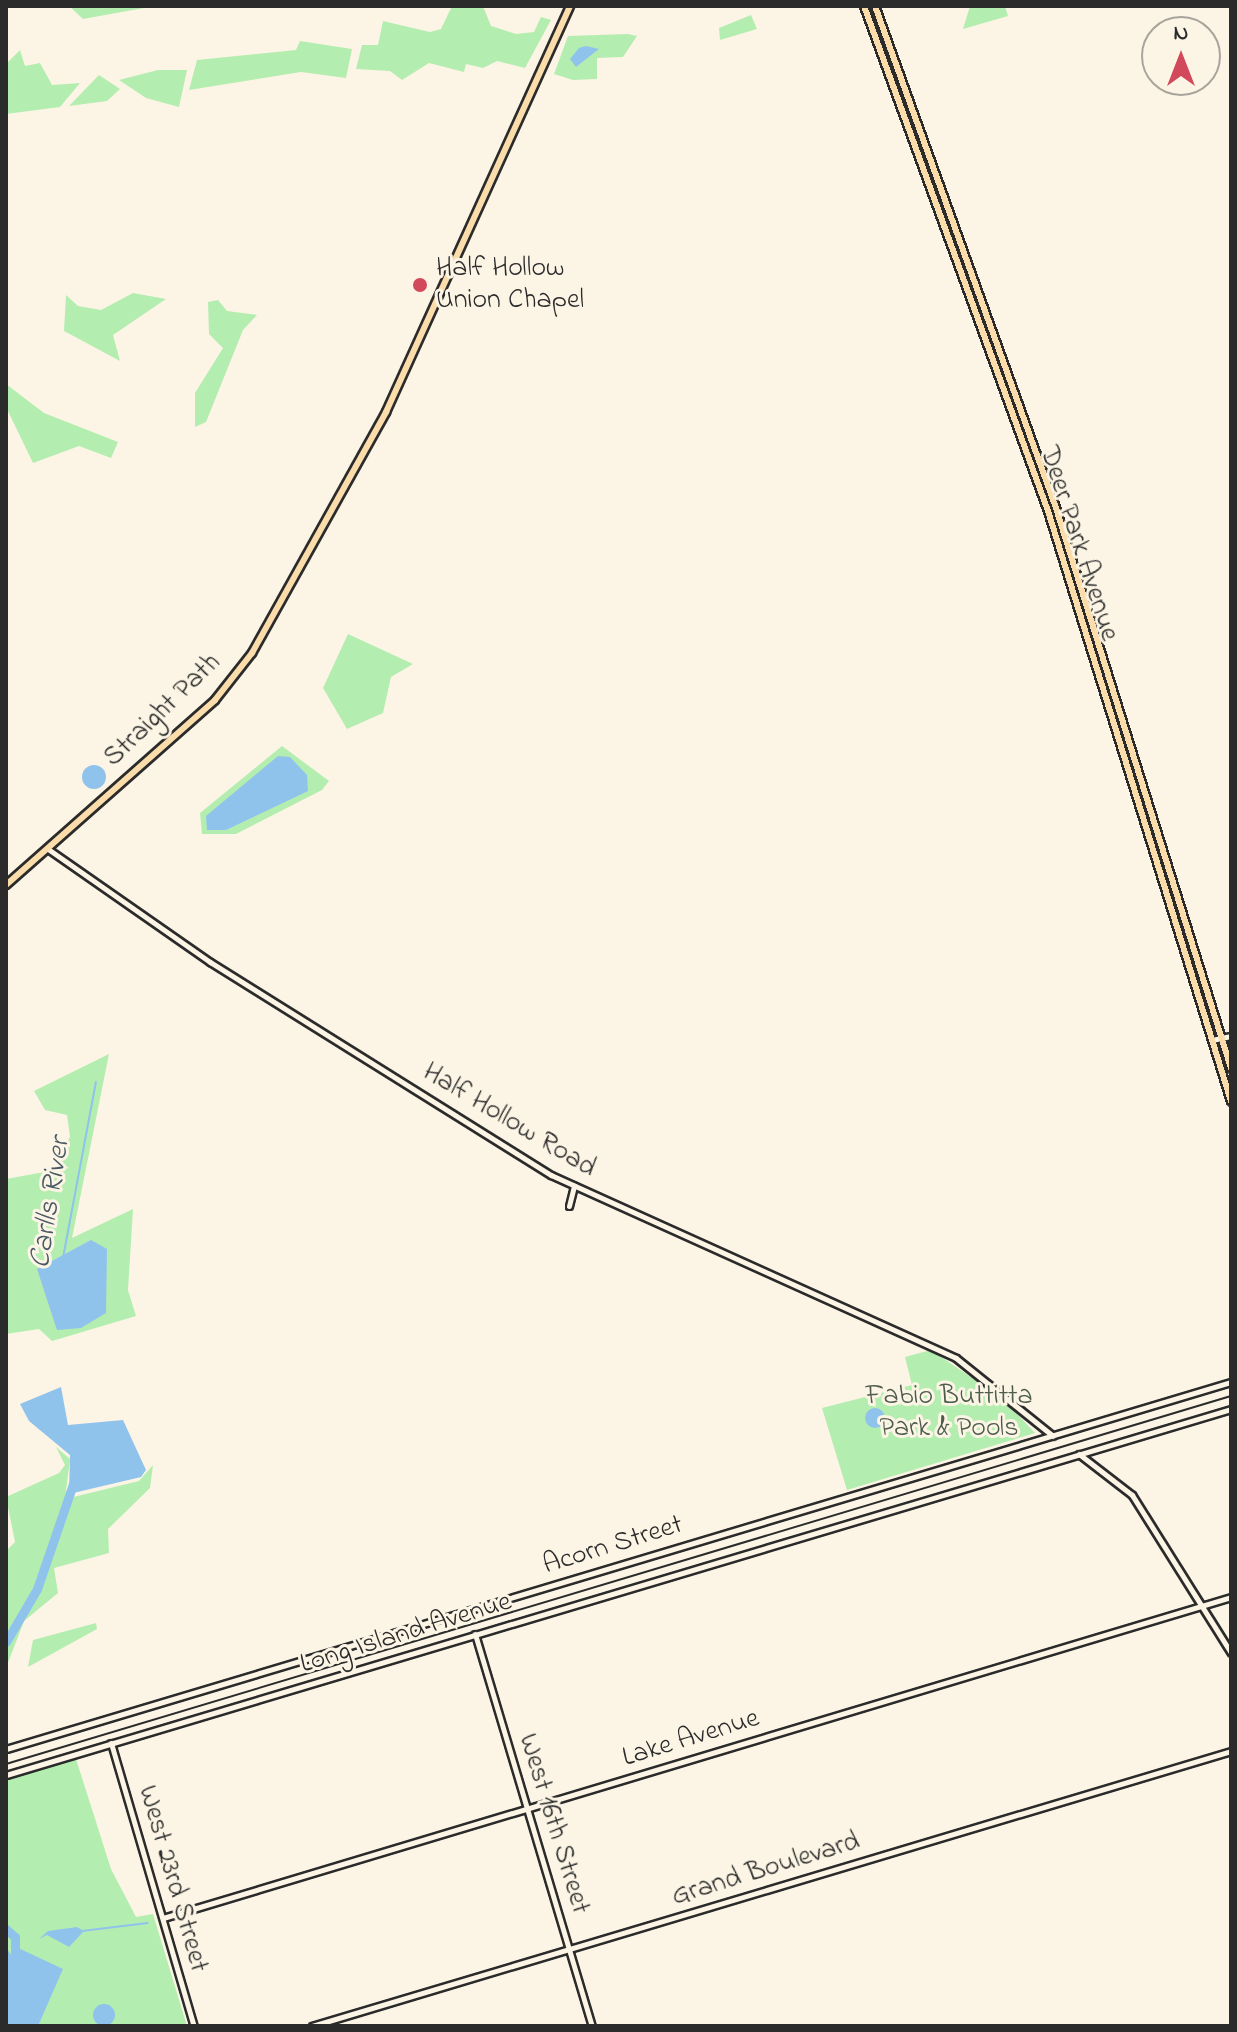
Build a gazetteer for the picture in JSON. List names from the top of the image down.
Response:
{
  "streets": {
    "main road": ["Deer Park Avenue", "Straight Path"],
    "street": [
      "Half Hollow Road",
      "Acorn Street",
      "Long Island Avenue",
      "Lake Avenue",
      "West 16th Street",
      "Grand Boulevard",
      "West 23rd Street"
    ]
  },
  "crossings": [
    ["Straight Path", "Half Hollow Road"],
    ["Half Hollow Road", "Acorn Street"],
    ["Long Island Avenue", "West 16th Street"],
    ["Long Island Avenue", "West 23rd Street"],
    ["Lake Avenue", "West 16th Street"],
    ["Lake Avenue", "West 23rd Street"],
    ["West 16th Street", "Grand Boulevard"]
  ],
  "water": ["Carlls River"],
  "parks": ["Fabio Buttitta Park & Pools"],
  "places": ["Half Hollow Union Chapel"],
  "north": "top"
}
